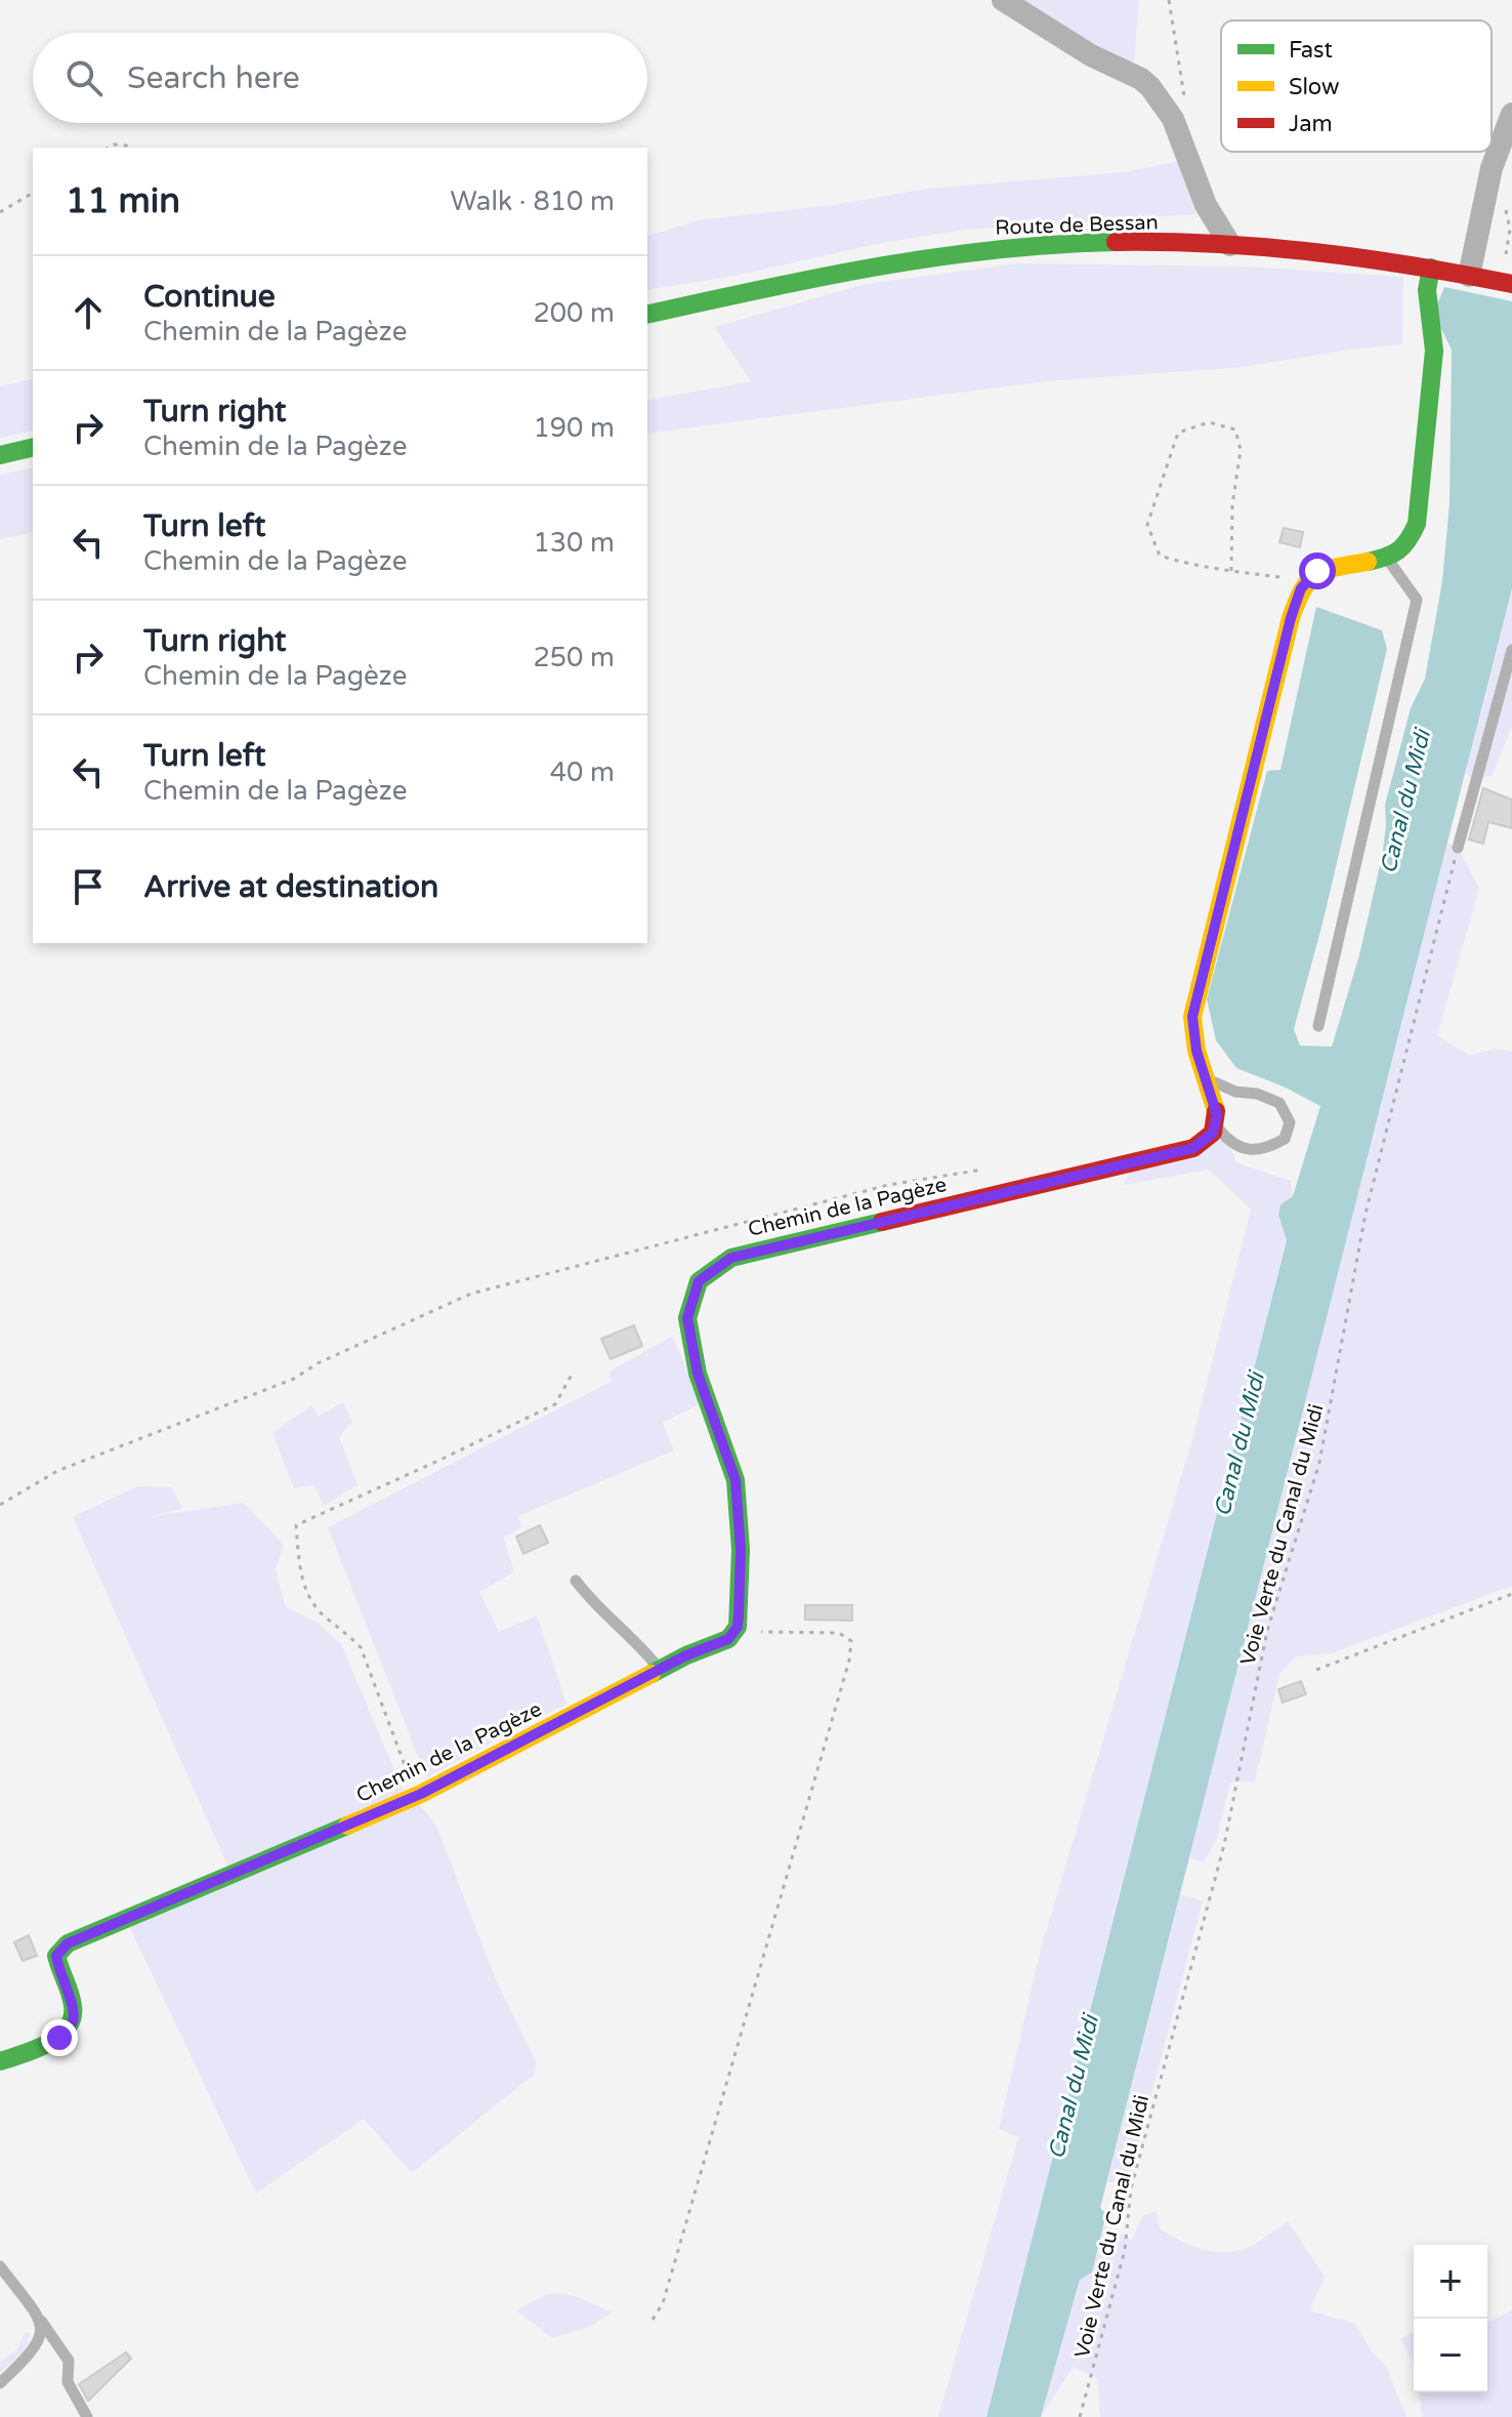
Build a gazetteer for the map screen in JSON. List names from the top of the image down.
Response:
{
  "streets": {
    "street": ["Route de Bessan", "Chemin de la Pagèze"],
    "path": ["Voie Verte du Canal du Midi"]
  },
  "water": ["Canal du Midi"],
  "legend": ["Fast", "Slow", "Jam"],
  "page": {
    "search": "Search here",
    "heading": ["11 min", "Walk · 810 m"],
    "list": [
      ["Continue", "Chemin de la Pagèze", "200 m"],
      ["Turn right", "Chemin de la Pagèze", "190 m"],
      ["Turn left", "Chemin de la Pagèze", "130 m"],
      ["Turn right", "Chemin de la Pagèze", "250 m"],
      ["Turn left", "Chemin de la Pagèze", "40 m"],
      "Arrive at destination"
    ],
    "map_buttons": ["+", "−"]
  }
}
